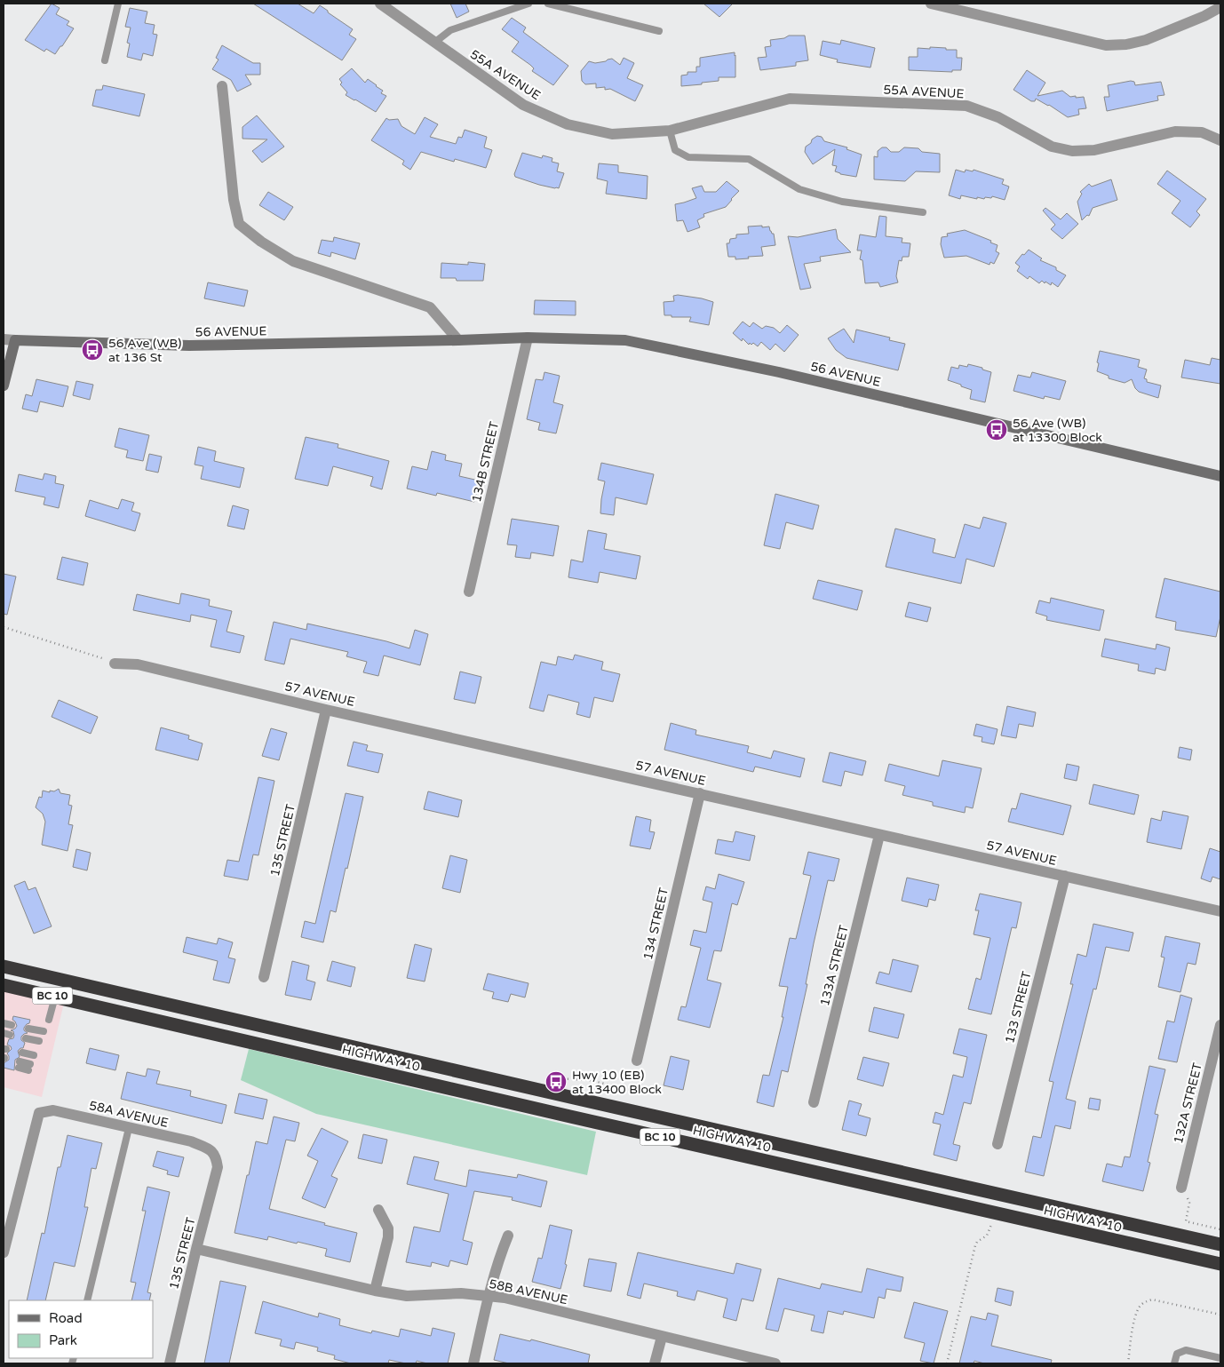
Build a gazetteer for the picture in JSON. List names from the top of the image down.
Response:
{
  "streets": {
    "highway": ["BC 10", "HIGHWAY 10"],
    "street": [
      "55A AVENUE",
      "56 AVENUE",
      "134B STREET",
      "57 AVENUE",
      "135 STREET",
      "134 STREET",
      "133A STREET",
      "133 STREET",
      "132A STREET",
      "58A AVENUE",
      "58B AVENUE"
    ]
  },
  "crossings": [
    ["56 AVENUE", "134B STREET"],
    ["57 AVENUE", "135 STREET"],
    ["57 AVENUE", "134 STREET"],
    ["57 AVENUE", "133A STREET"],
    ["57 AVENUE", "133 STREET"],
    ["135 STREET", "58A AVENUE"],
    ["135 STREET", "58B AVENUE"]
  ],
  "places": {
    "bus stop": ["56 Ave (WB) at 136 St", "56 Ave (WB) at 13300 Block", "Hwy 10 (EB) at 13400 Block"]
  },
  "legend": ["Road", "Park"]
}
